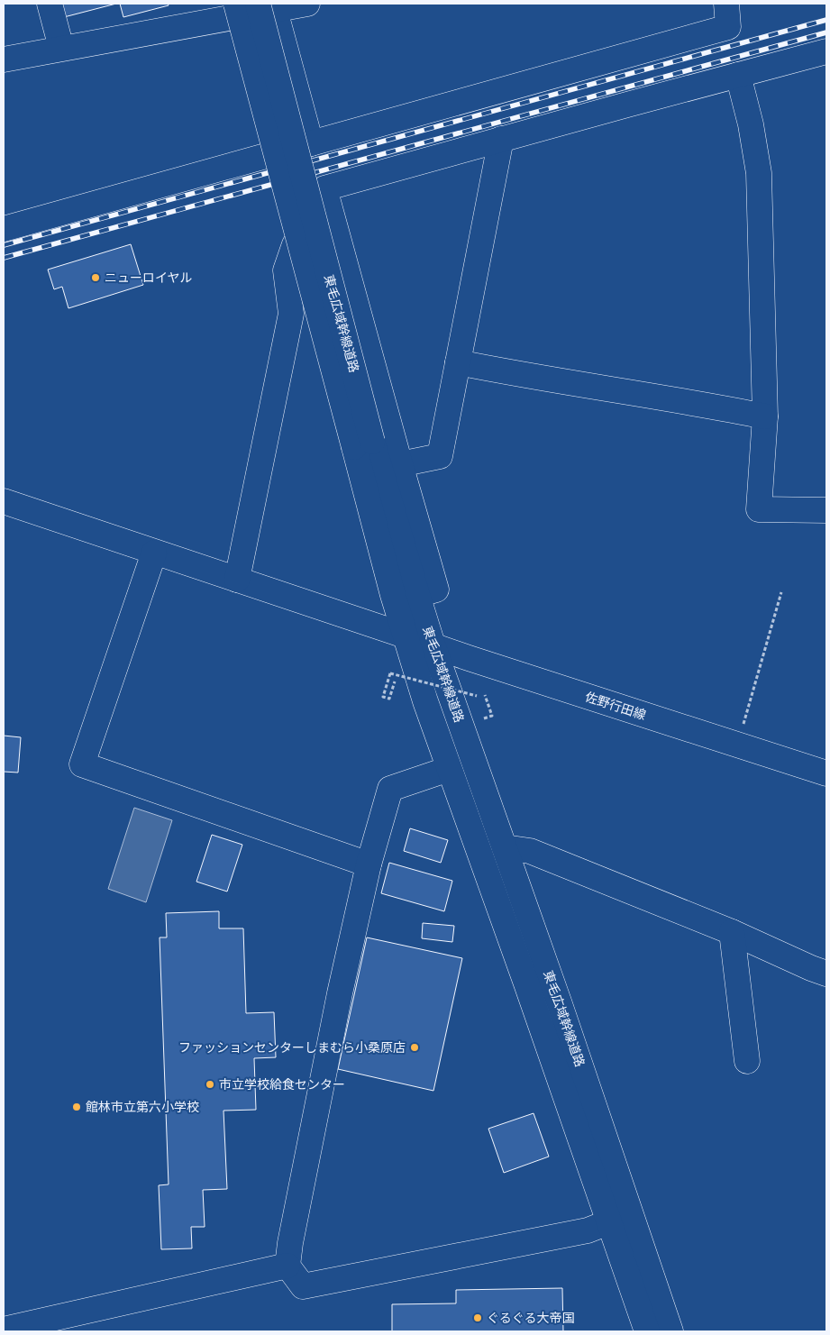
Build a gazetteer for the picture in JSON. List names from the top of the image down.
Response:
{
  "streets": {
    "main road": ["東毛広域幹線道路", "佐野行田線"]
  },
  "crossings": [
    ["東毛広域幹線道路", "佐野行田線"]
  ],
  "places": [
    "ニューロイヤル",
    "ファッションセンターしまむら小桑原店",
    "市立学校給食センター",
    "館林市立第六小学校",
    "ぐるぐる大帝国"
  ]
}
